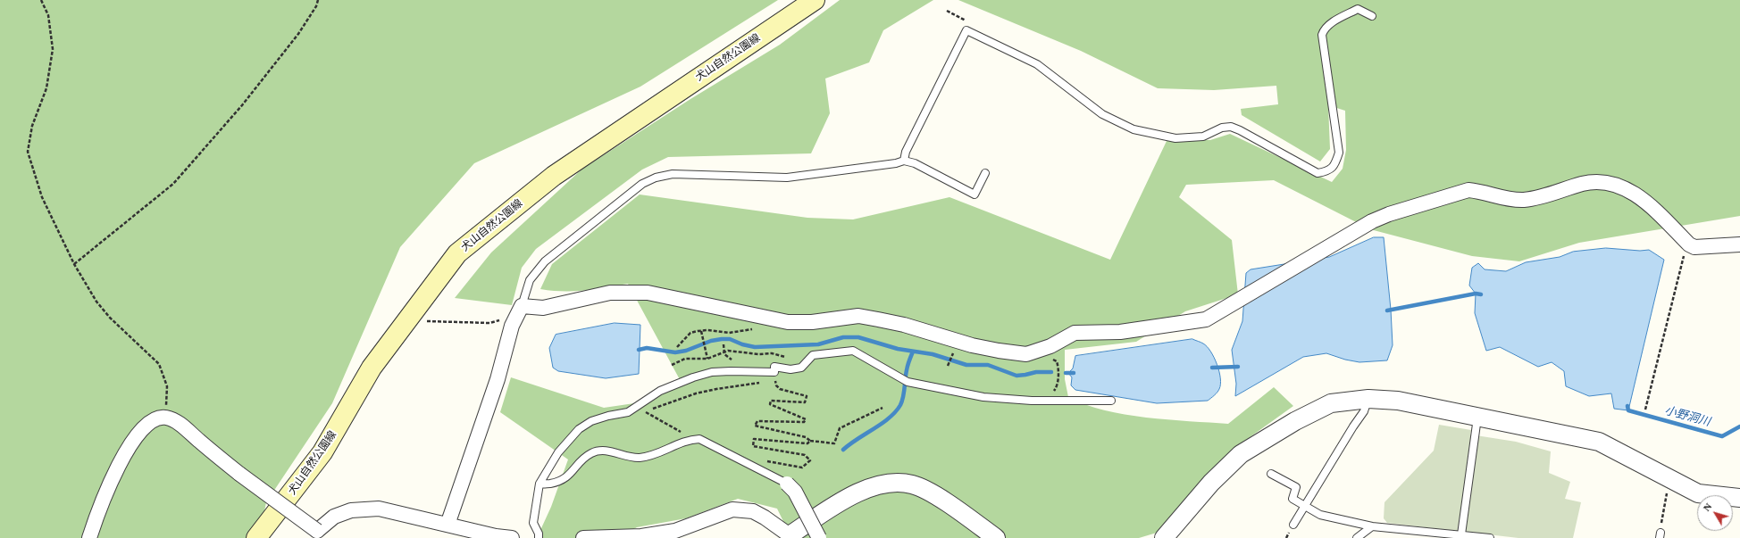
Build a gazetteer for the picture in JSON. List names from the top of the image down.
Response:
{
  "streets": {
    "main road": ["犬山自然公園線"]
  },
  "water": ["小野洞川"],
  "north": "top left"
}
